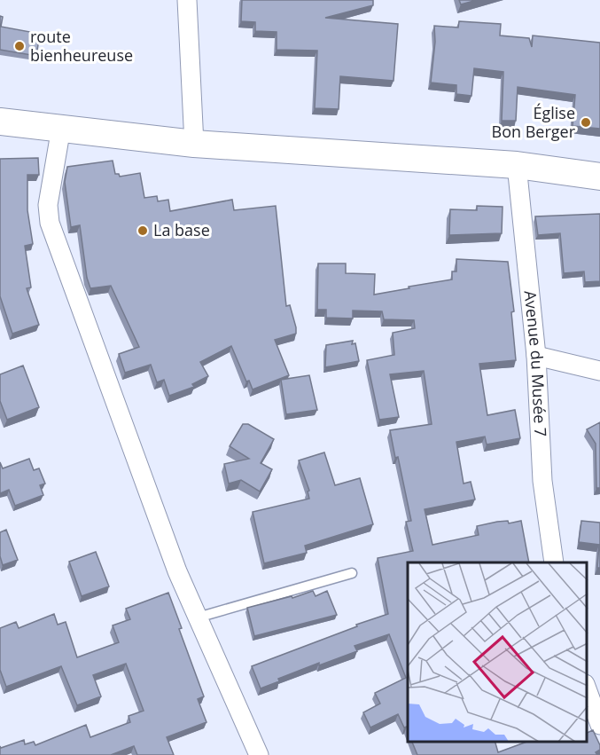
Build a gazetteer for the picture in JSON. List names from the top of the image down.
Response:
{
  "streets": {
    "street": ["Avenue du Musée 7"]
  },
  "places": ["route bienheureuse", "Église Bon Berger", "La base"]
}
